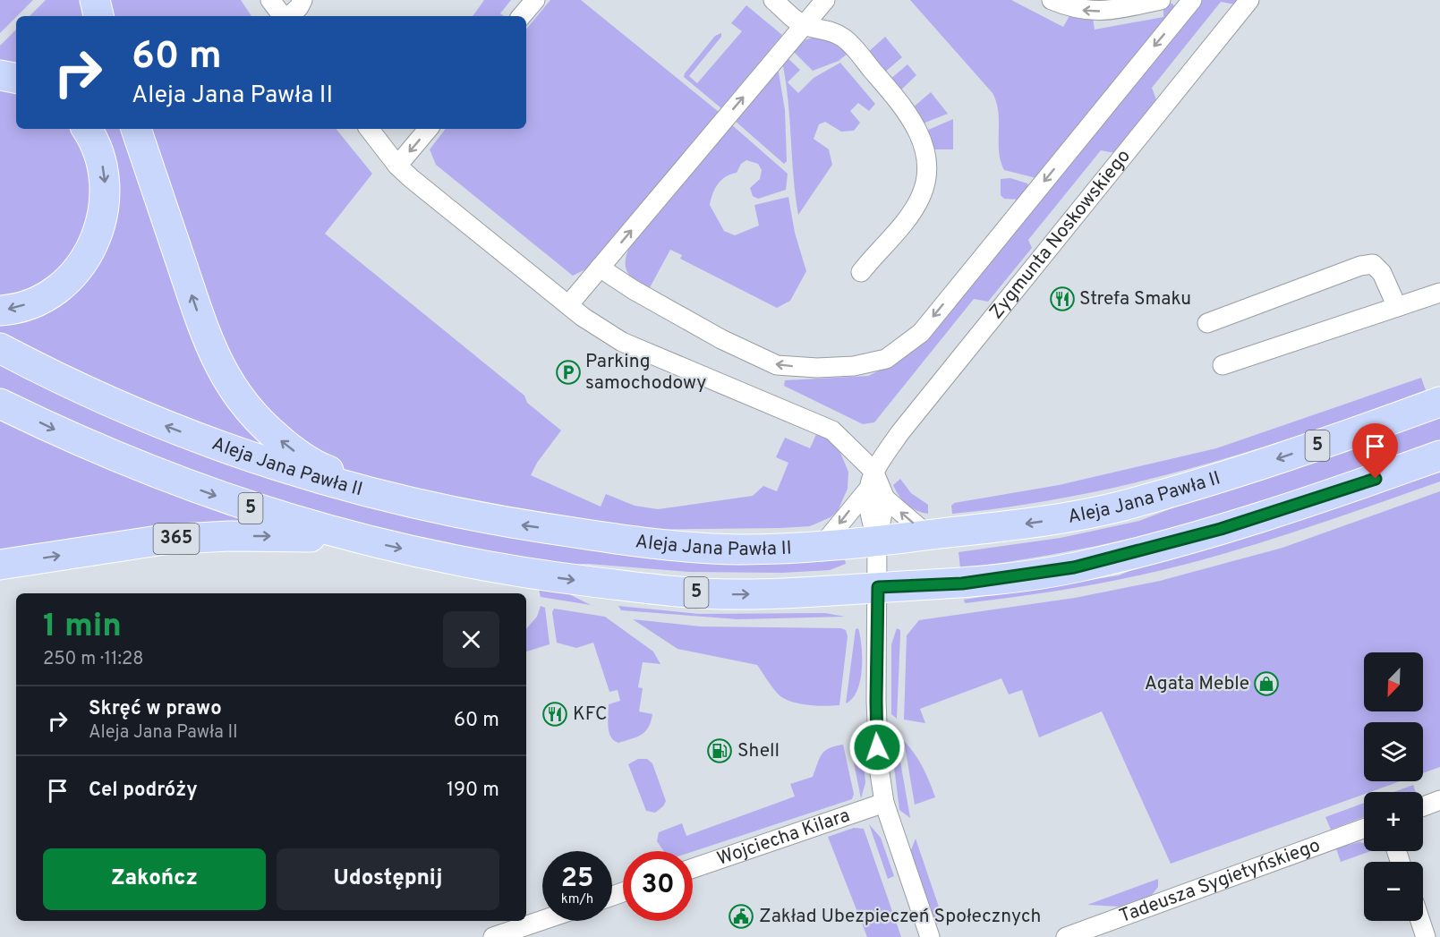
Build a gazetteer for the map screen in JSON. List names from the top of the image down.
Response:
{
  "streets": {
    "main road": ["5", "Aleja Jana Pawła II", "365"],
    "street": ["Zygmunta Noskowskiego", "Wojciecha Kilara", "Tadeusza Sygietyńskiego"]
  },
  "crossings": [
    ["Zygmunta Noskowskiego", "5"],
    ["Zygmunta Noskowskiego", "Aleja Jana Pawła II"],
    ["Zygmunta Noskowskiego", "Wojciecha Kilara"],
    ["5", "365"]
  ],
  "places": {
    "restaurant": ["Strefa Smaku", "KFC"],
    "parking": ["Parking samochodowy"],
    "shop": ["Agata Meble"],
    "fuel station": ["Shell"],
    "public building": ["Zakład Ubezpieczeń Społecznych"]
  },
  "north": "bottom left",
  "page": {
    "turn": ["60 m", "Aleja Jana Pawła II"],
    "heading": ["1 min", "250 m · 11:28"],
    "map_buttons": ["+", "−"],
    "list": [
      {
        "name": "Skręć w prawo",
        "note": "Aleja Jana Pawła II",
        "value": "60 m"
      },
      {
        "name": "Cel podróży",
        "value": "190 m"
      }
    ],
    "buttons": ["Zakończ", "Udostępnij"],
    "speed": "25 km/h",
    "limit": "30"
  }
}
